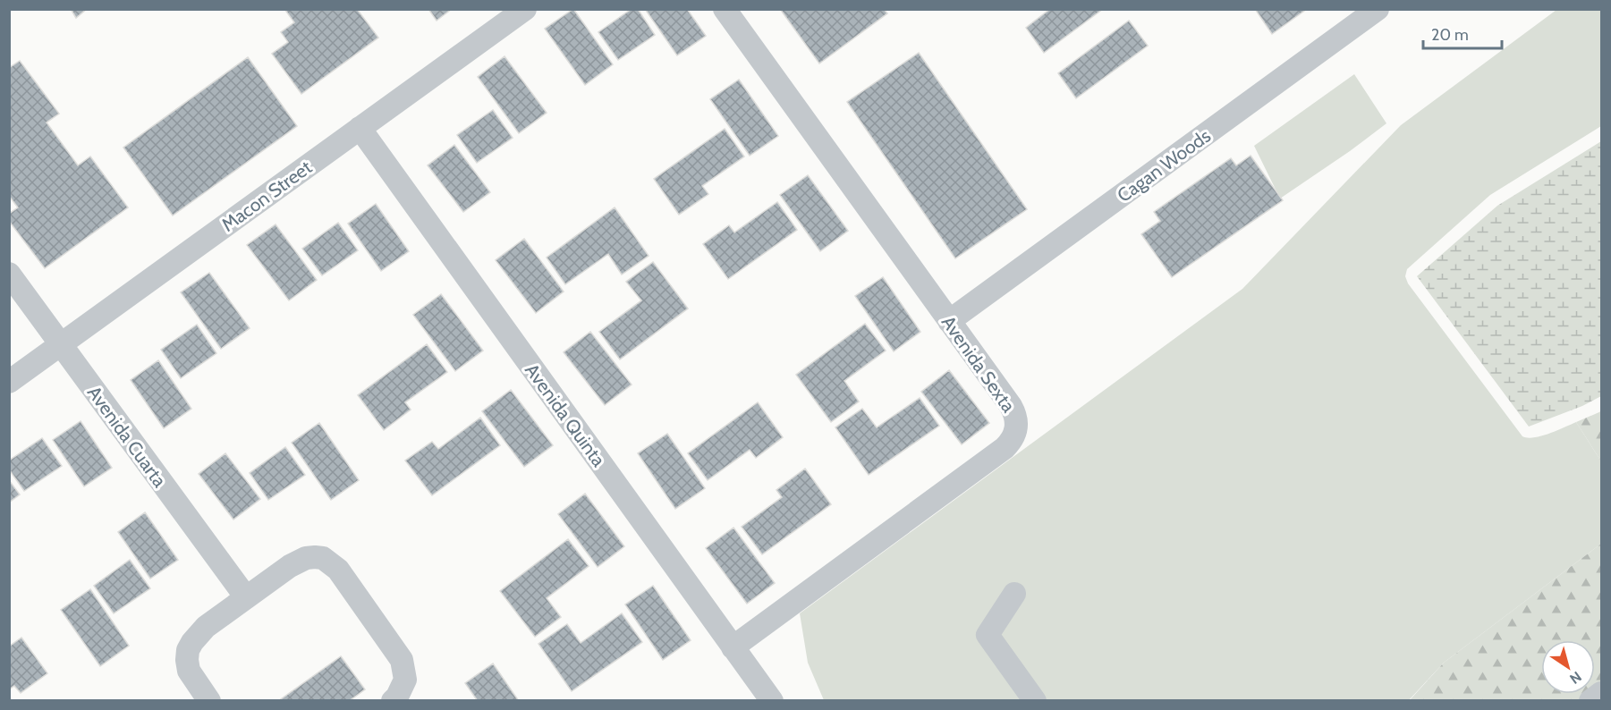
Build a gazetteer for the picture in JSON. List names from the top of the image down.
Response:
{
  "streets": {
    "street": [
      "Cagan Woods",
      "Macon Street",
      "Avenida Sexta",
      "Avenida Quinta",
      "Avenida Cuarta"
    ]
  },
  "crossings": [
    ["Cagan Woods", "Avenida Sexta"],
    ["Macon Street", "Avenida Quinta"],
    ["Macon Street", "Avenida Cuarta"],
    ["Avenida Sexta", "Avenida Quinta"]
  ],
  "scale_bar": "20 m",
  "north": "bottom right"
}
